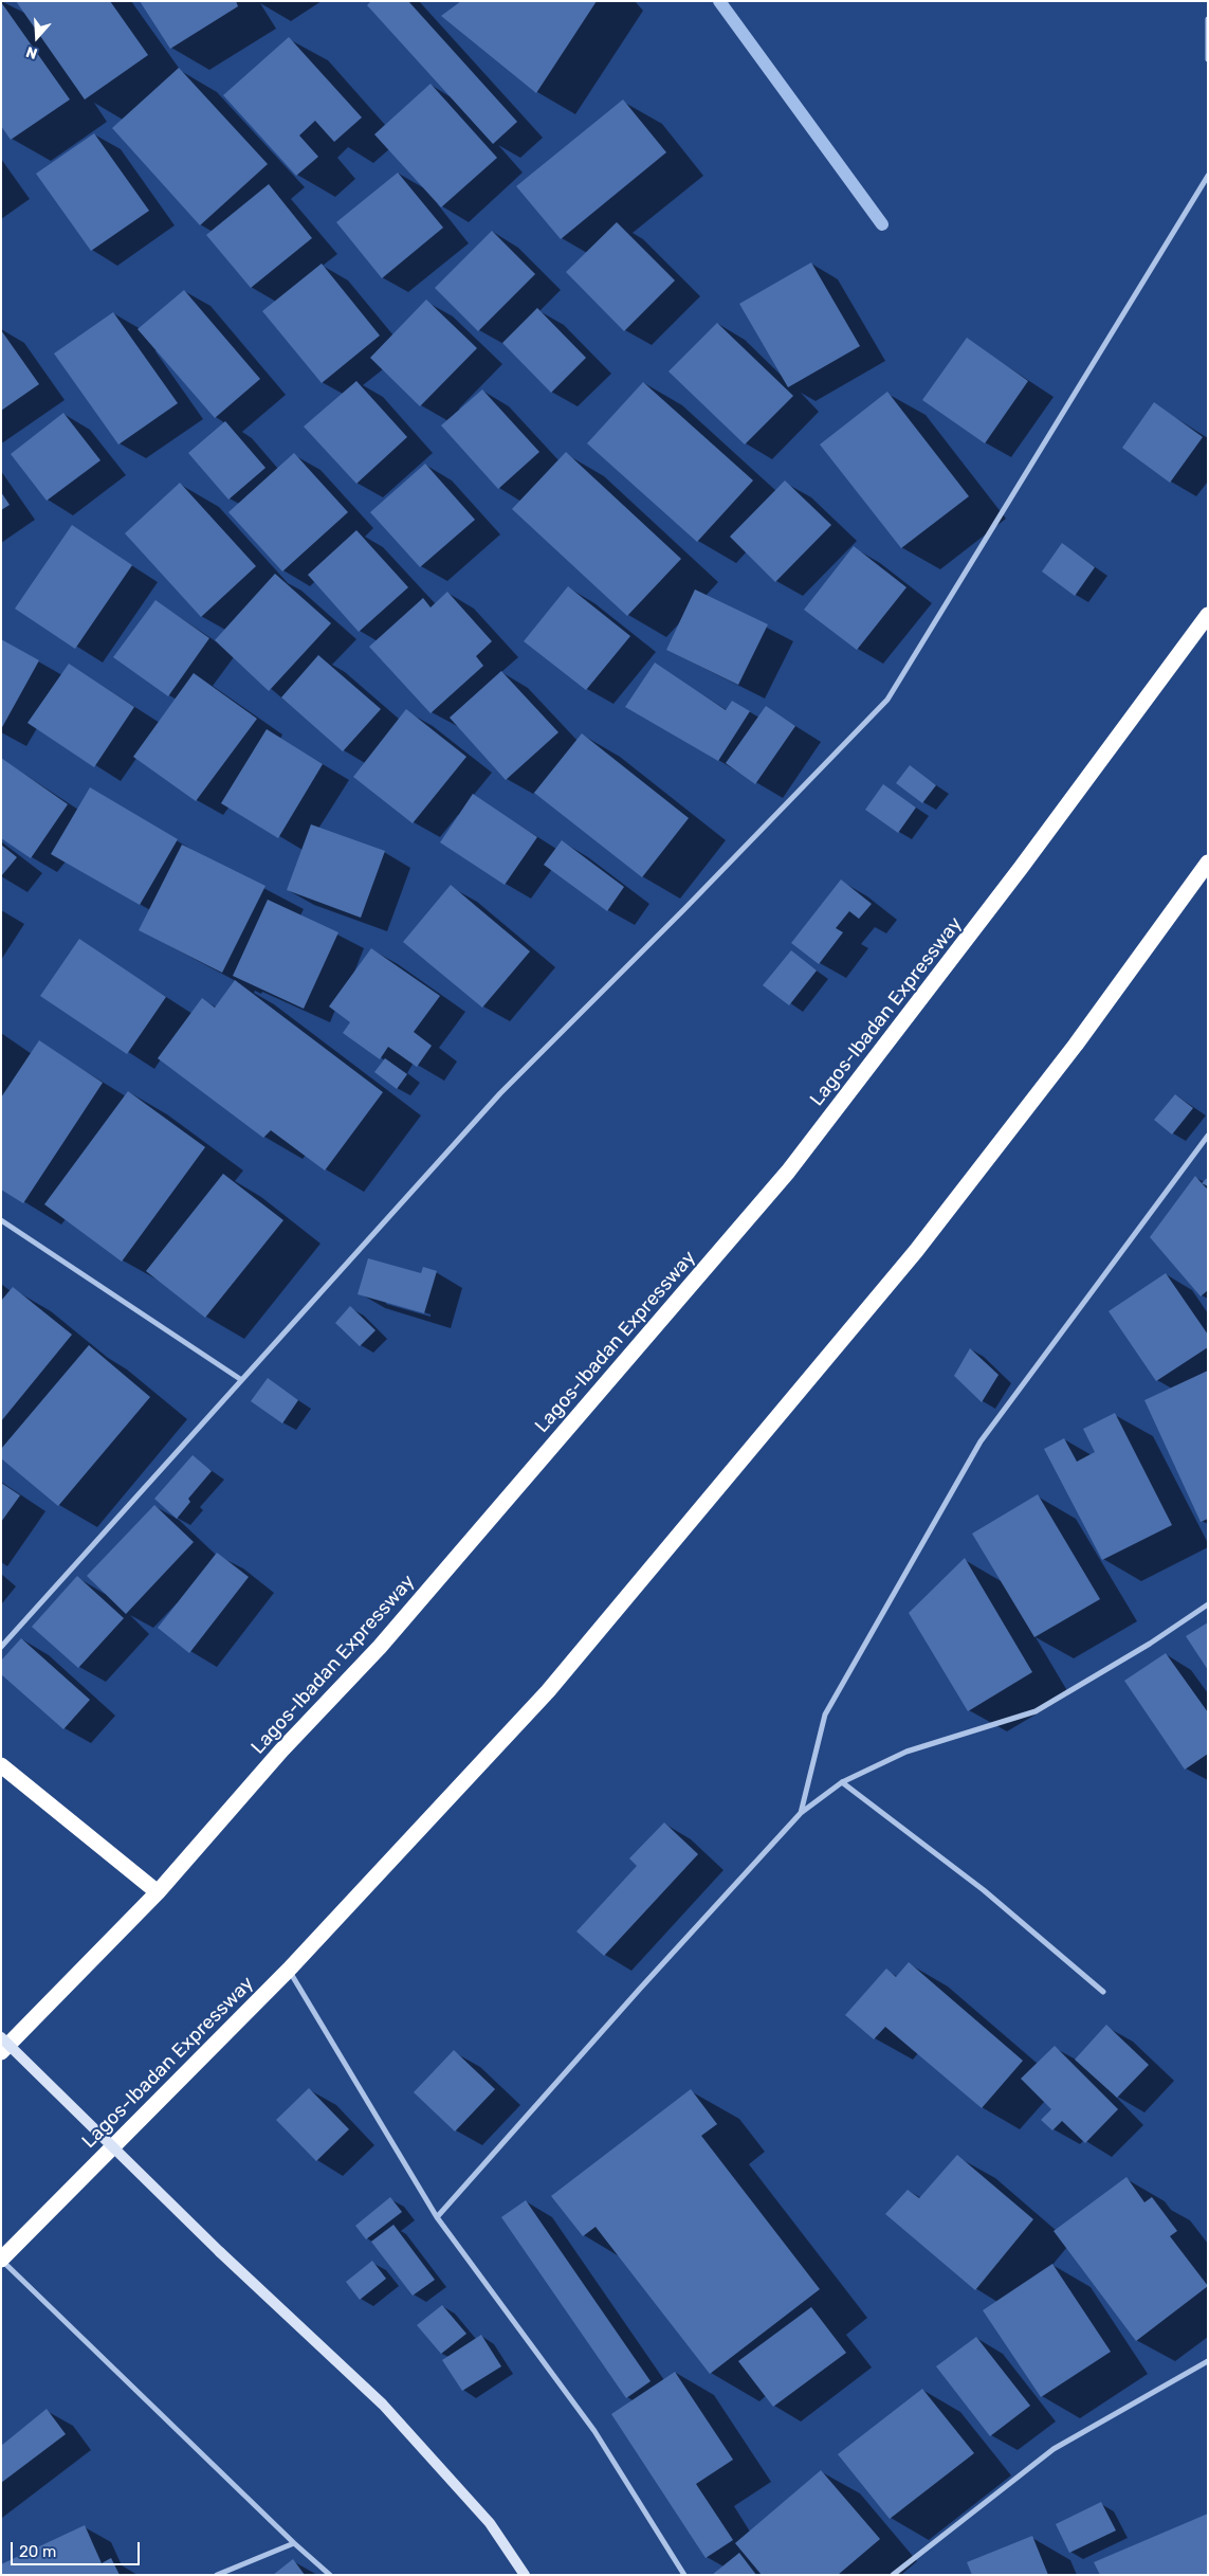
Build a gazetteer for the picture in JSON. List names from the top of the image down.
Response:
{
  "streets": {
    "highway": ["Lagos-Ibadan Expressway"]
  },
  "scale_bar": "20 m",
  "north": "bottom"
}
